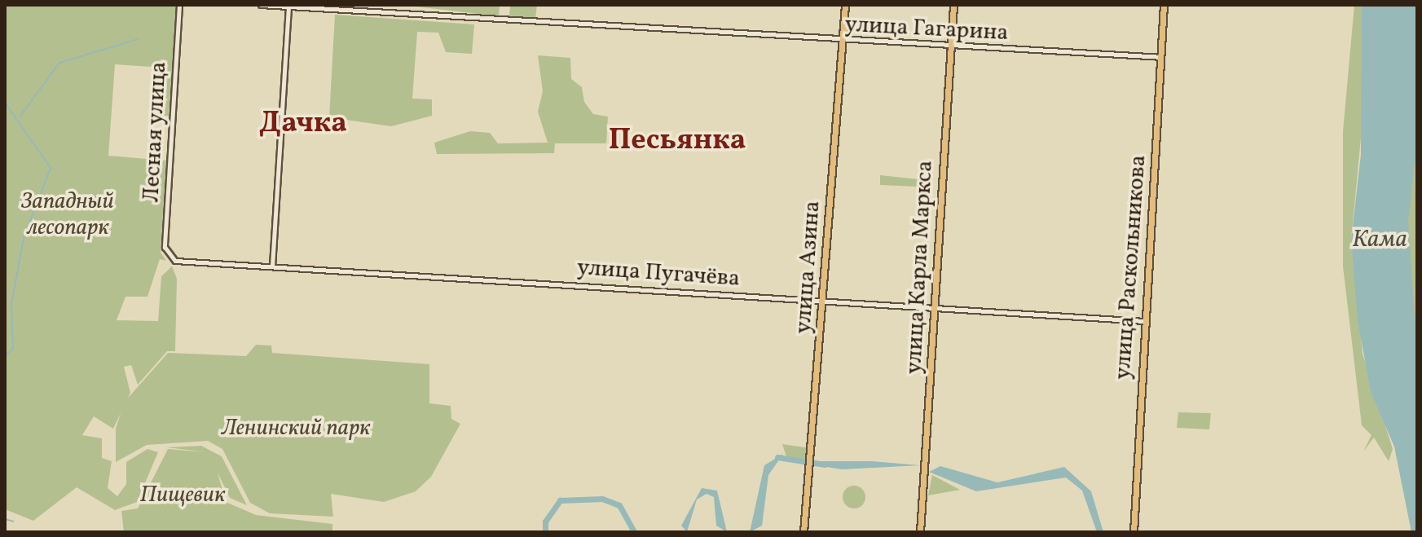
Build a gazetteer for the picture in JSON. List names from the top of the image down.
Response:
{
  "streets": {
    "main road": ["улица Азина", "улица Карла Маркса", "улица Раскольникова"],
    "street": ["улица Гагарина", "Лесная улица", "улица Пугачёва"]
  },
  "crossings": [
    ["улица Гагарина", "улица Азина"],
    ["улица Гагарина", "улица Карла Маркса"],
    ["улица Гагарина", "улица Раскольникова"],
    ["Лесная улица", "улица Пугачёва"],
    ["улица Азина", "улица Пугачёва"],
    ["улица Карла Маркса", "улица Пугачёва"],
    ["улица Раскольникова", "улица Пугачёва"]
  ],
  "districts": ["Дачка", "Песьянка"],
  "water": ["Кама"],
  "parks": ["Западный лесопарк", "Ленинский парк", "Пищевик"]
}
